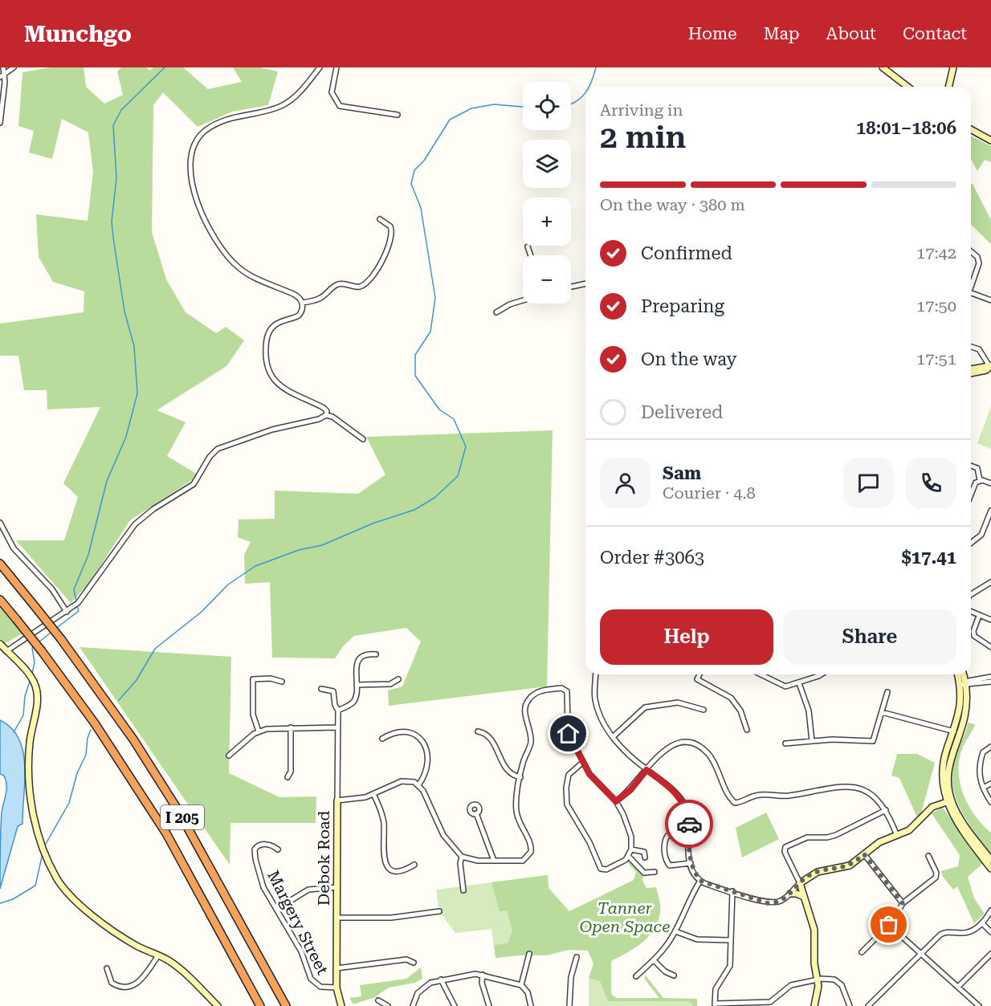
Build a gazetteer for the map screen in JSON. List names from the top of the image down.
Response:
{
  "streets": {
    "highway": ["I 205"],
    "street": ["Debok Road", "Margery Street"]
  },
  "crossings": [
    ["Debok Road", "Margery Street"]
  ],
  "parks": ["Tanner Open Space"],
  "page": {
    "header": "Munchgo",
    "nav": [
      "Home",
      "Map",
      "About",
      "Contact"
    ],
    "map_buttons": ["+", "−"],
    "heading": ["2 min", "Arriving in", "18:01–18:06"],
    "panel": [
      "Sam",
      "Courier · 4.8",
      "Order #3063",
      "$17.41"
    ],
    "bar": "On the way · 380 m",
    "list": [
      ["Confirmed", "17:42"],
      ["Preparing", "17:50"],
      ["On the way", "17:51"],
      "Delivered"
    ],
    "buttons": ["Help", "Share"]
  }
}
